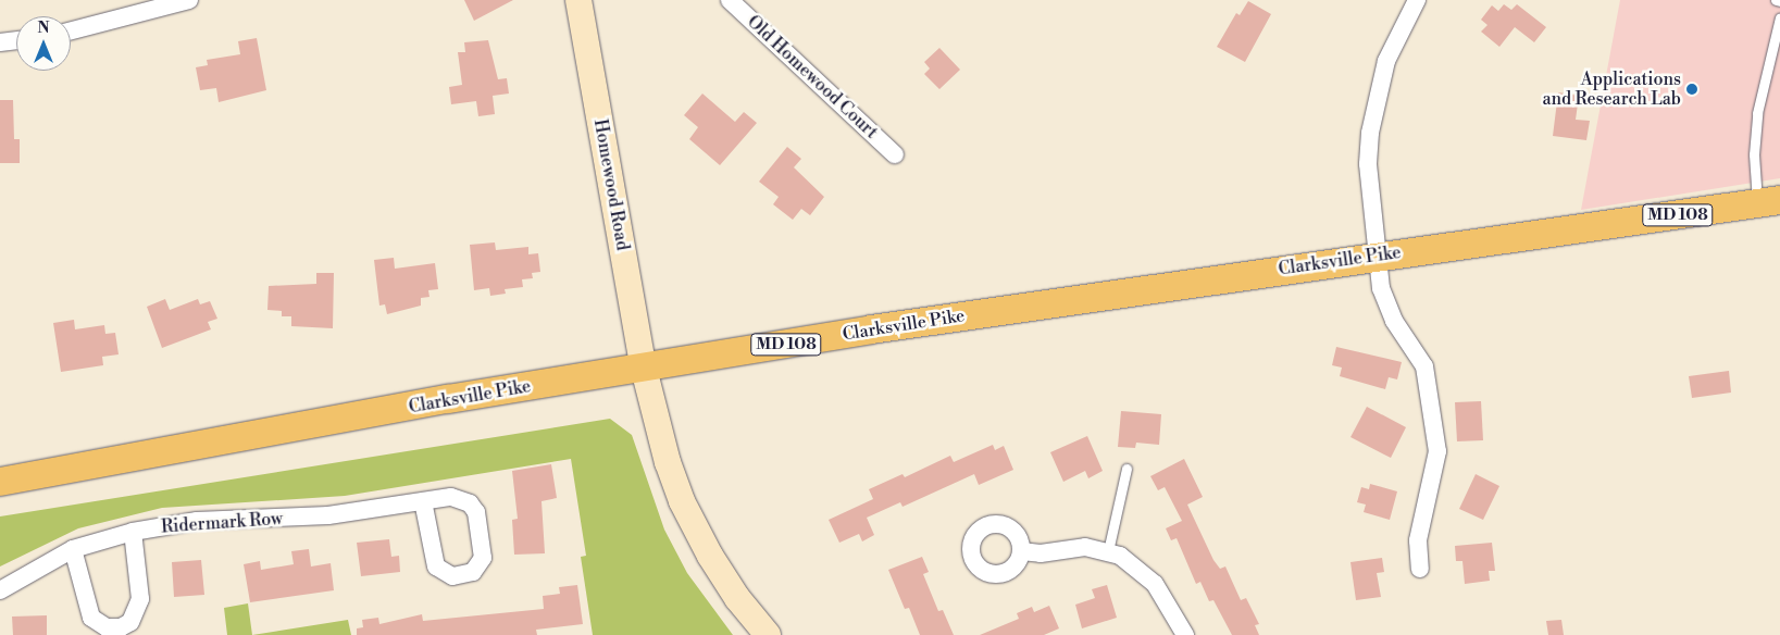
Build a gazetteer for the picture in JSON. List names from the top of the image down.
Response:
{
  "streets": {
    "main road": ["MD 108", "Clarksville Pike"],
    "street": ["Old Homewood Court", "Homewood Road", "Ridermark Row"]
  },
  "crossings": [
    ["Homewood Road", "Clarksville Pike"]
  ],
  "places": ["Applications and Research Lab"],
  "north": "top"
}
